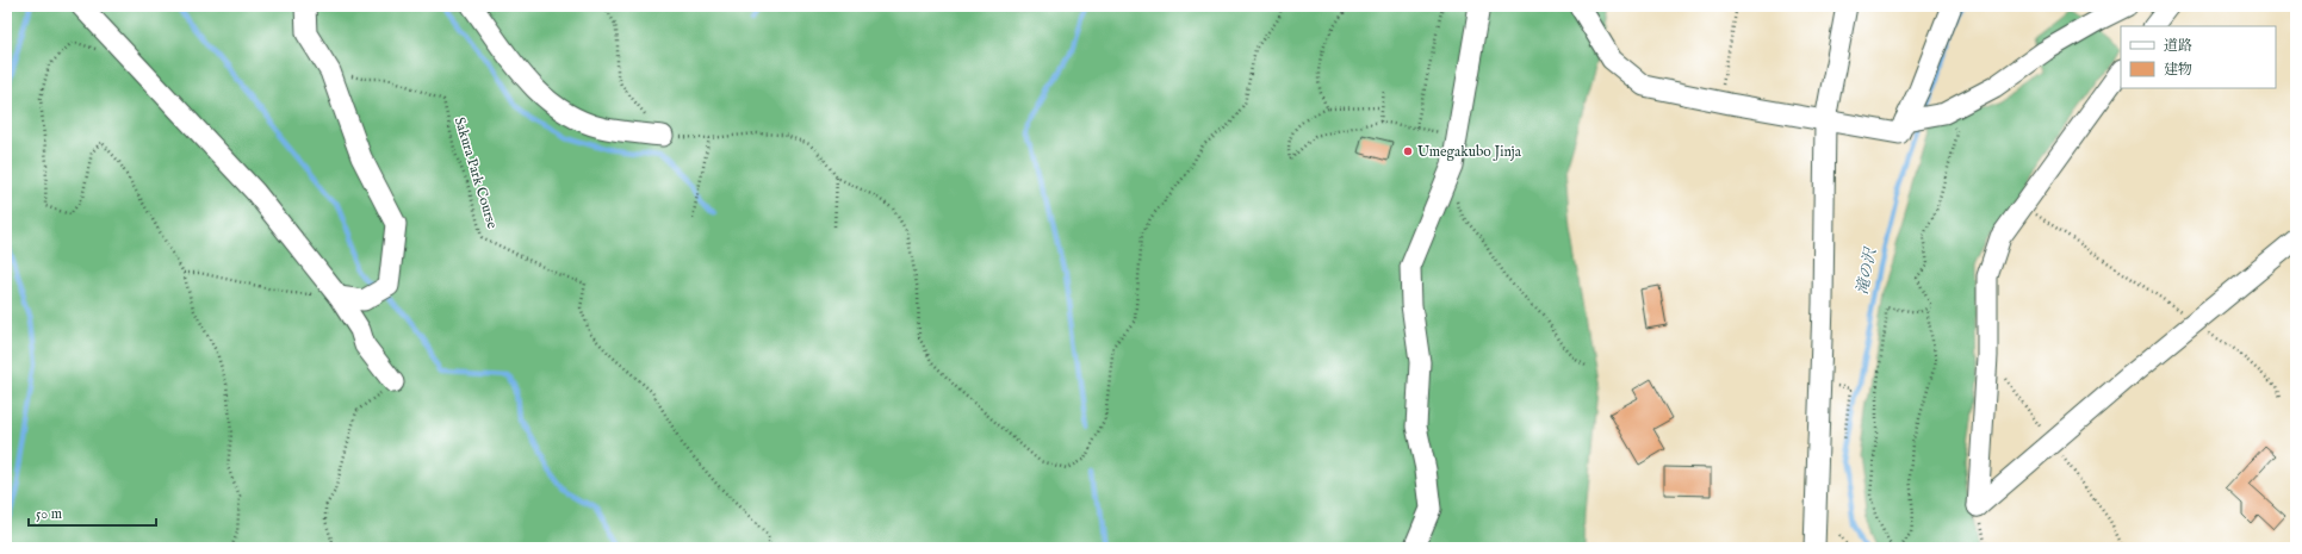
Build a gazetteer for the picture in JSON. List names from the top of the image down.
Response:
{
  "streets": {
    "path": ["Sakura Park Course"]
  },
  "water": ["滝の沢"],
  "places": ["Umegakubo Jinja"],
  "legend": ["道路", "建物"],
  "scale_bar": "50 m"
}
